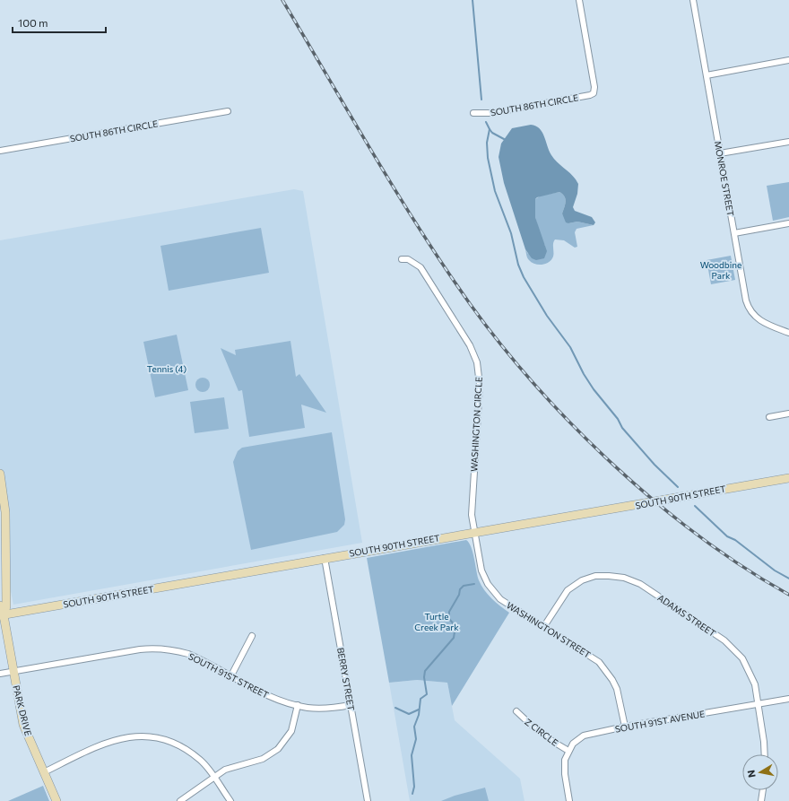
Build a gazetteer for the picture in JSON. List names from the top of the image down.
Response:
{
  "streets": {
    "street": [
      "SOUTH 86TH CIRCLE",
      "MONROE STREET",
      "WASHINGTON CIRCLE",
      "SOUTH 90TH STREET",
      "ADAMS STREET",
      "WASHINGTON STREET",
      "SOUTH 91ST STREET",
      "BERRY STREET",
      "PARK DRIVE",
      "SOUTH 91ST AVENUE",
      "Z CIRCLE"
    ]
  },
  "crossings": [
    ["WASHINGTON CIRCLE", "SOUTH 90TH STREET"],
    ["WASHINGTON CIRCLE", "WASHINGTON STREET"],
    ["SOUTH 90TH STREET", "WASHINGTON STREET"],
    ["SOUTH 90TH STREET", "BERRY STREET"],
    ["SOUTH 90TH STREET", "PARK DRIVE"],
    ["ADAMS STREET", "WASHINGTON STREET"],
    ["ADAMS STREET", "SOUTH 91ST AVENUE"],
    ["WASHINGTON STREET", "SOUTH 91ST AVENUE"],
    ["SOUTH 91ST STREET", "BERRY STREET"],
    ["SOUTH 91ST STREET", "PARK DRIVE"],
    ["SOUTH 91ST AVENUE", "Z CIRCLE"]
  ],
  "parks": ["Woodbine Park", "Tennis (4)", "Turtle Creek Park"],
  "scale_bar": "100 m",
  "north": "left"
}
